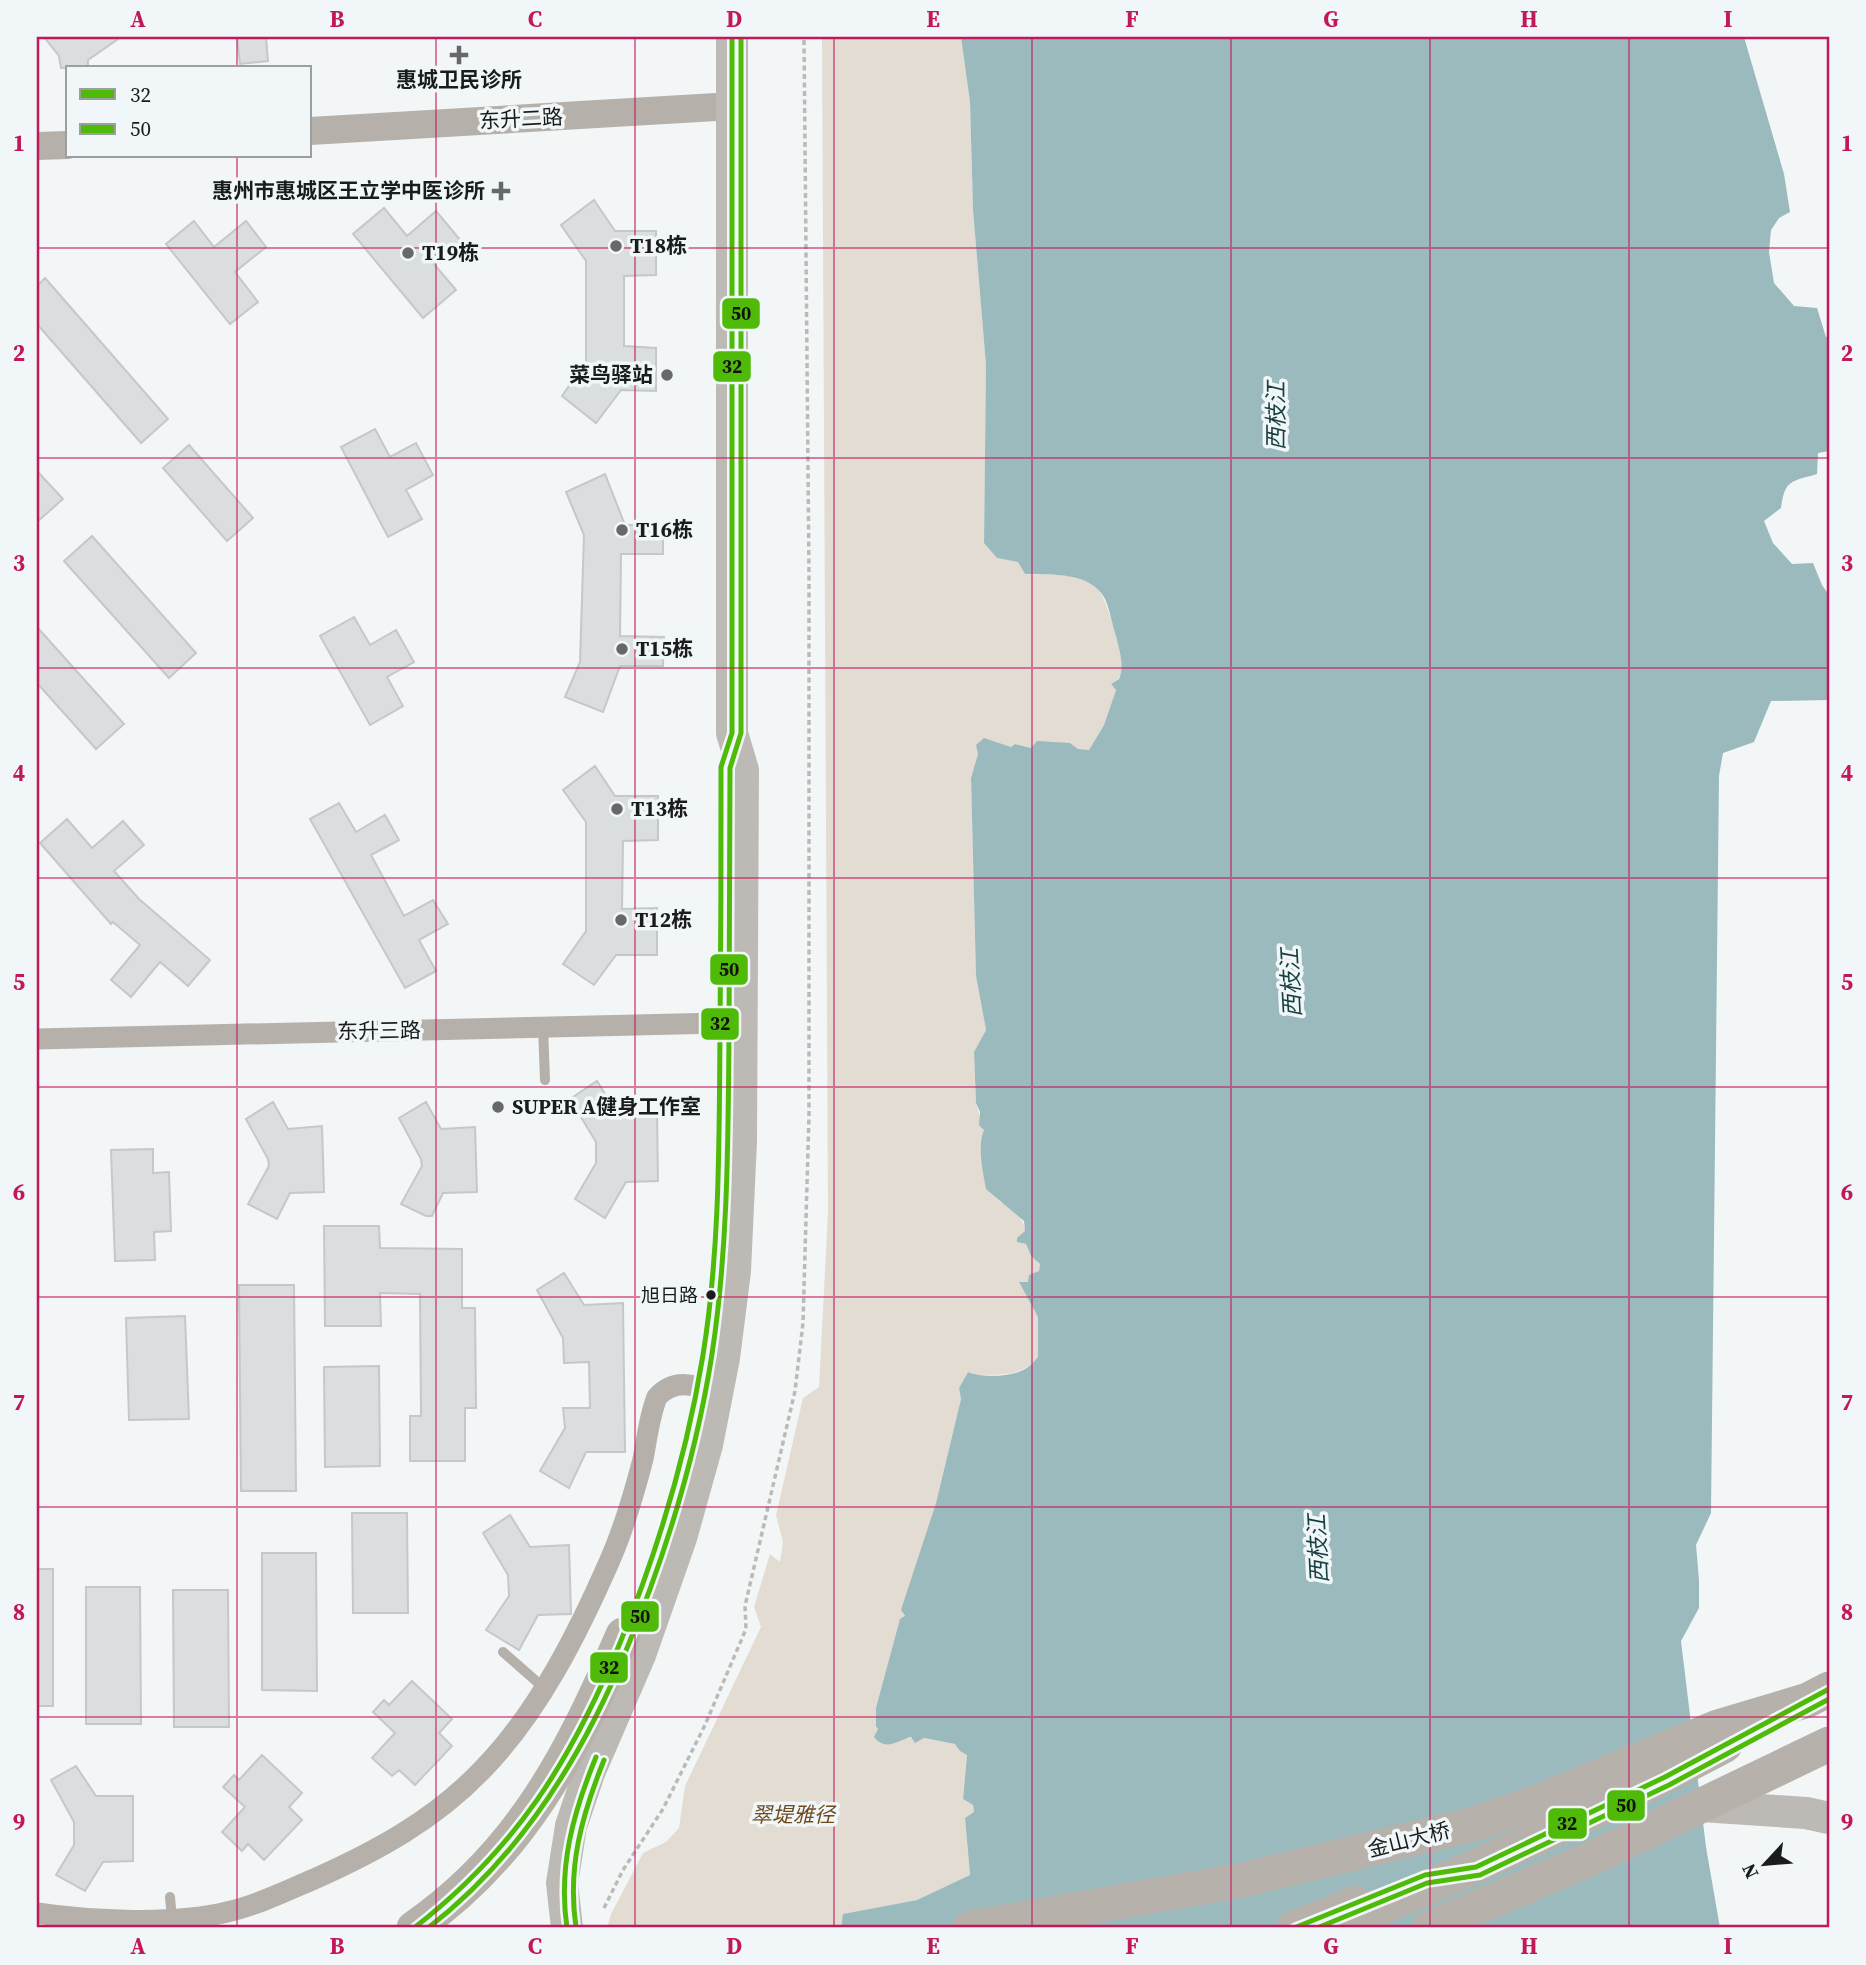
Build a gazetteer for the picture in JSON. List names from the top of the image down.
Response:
{
  "streets": {
    "main road": ["金山大桥"],
    "street": ["东升二路", "东升三路"]
  },
  "water": ["西枝江"],
  "parks": ["翠堤雅径"],
  "places": {
    "health": ["惠城卫民诊所", "惠州市惠城区王立学中医诊所"],
    "other": [
      "T18栋",
      "T19栋",
      "菜鸟驿站",
      "T16栋",
      "T15栋",
      "T13栋",
      "T12栋",
      "SUPER A健身工作室",
      "旭日路"
    ]
  },
  "lines": ["transit line 32", "transit line 50"],
  "legend": ["32", "50"],
  "north": "bottom left",
  "grid": {
    "columns": [
      "A",
      "B",
      "C",
      "D",
      "E",
      "F",
      "G",
      "H",
      "I"
    ],
    "rows": [
      "1",
      "2",
      "3",
      "4",
      "5",
      "6",
      "7",
      "8",
      "9"
    ]
  }
}
